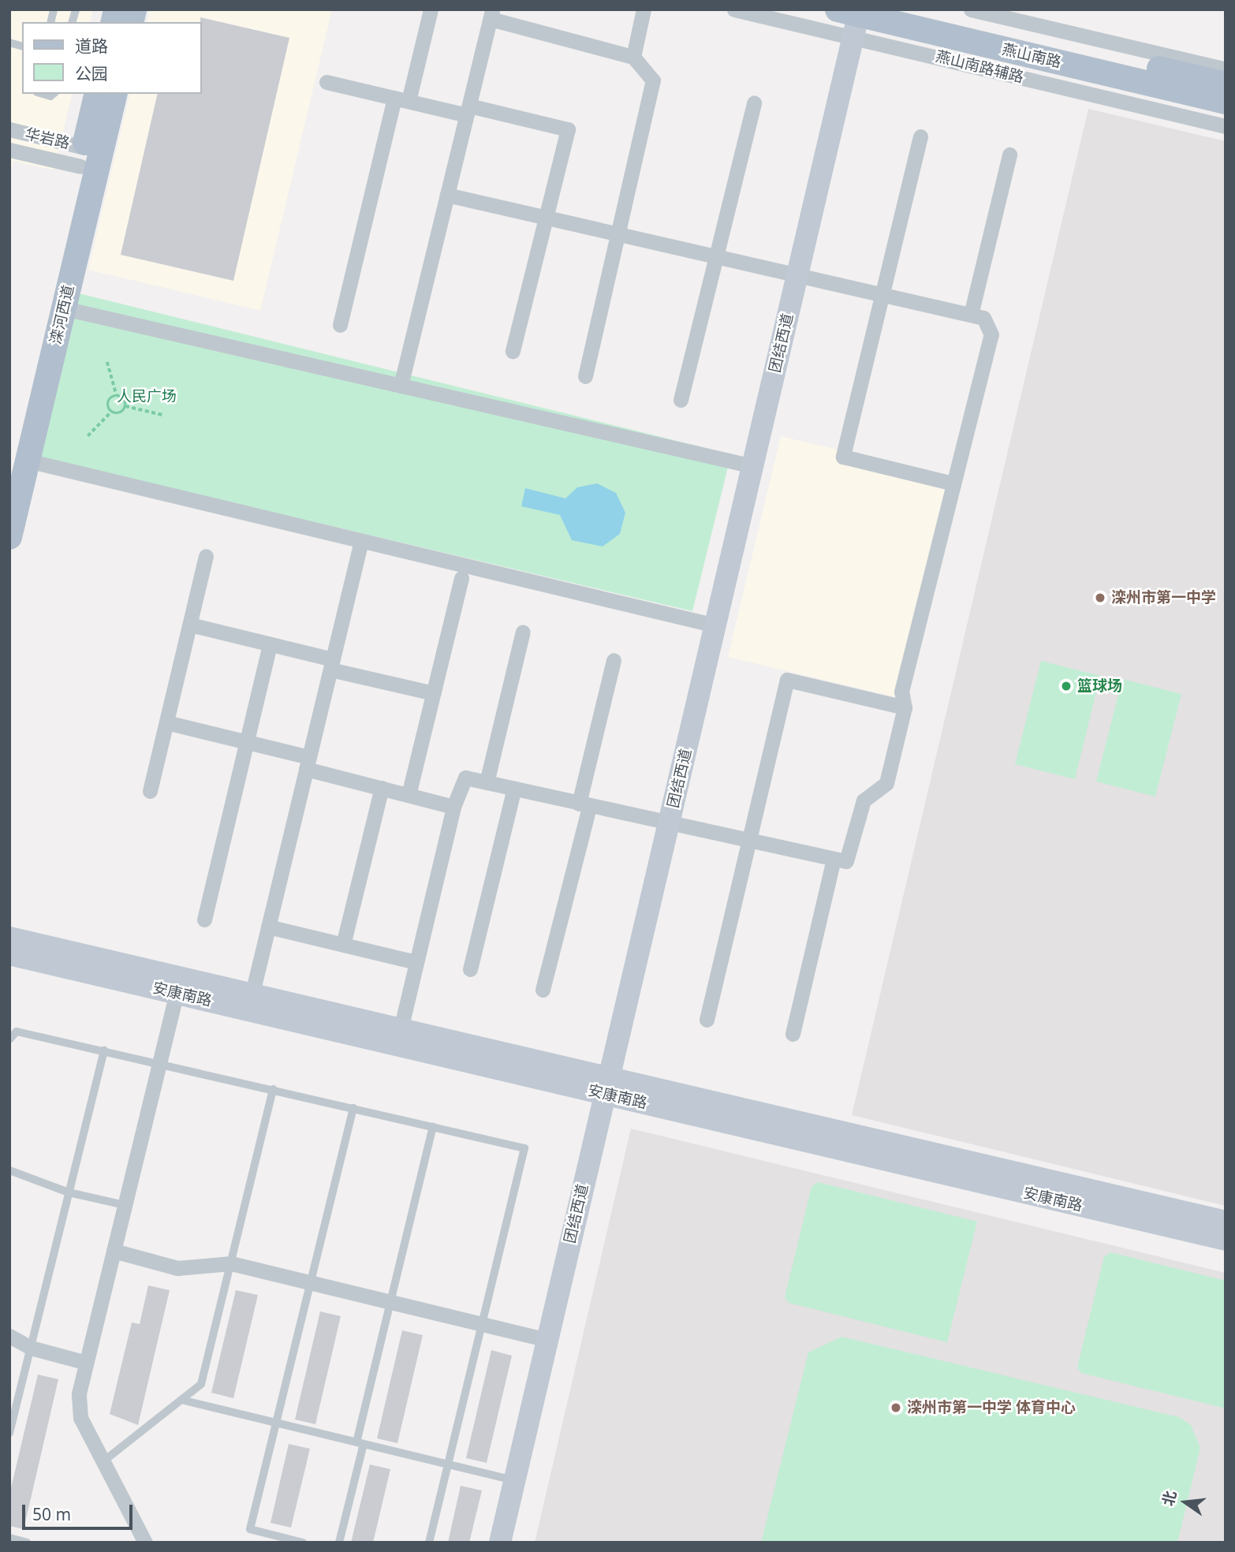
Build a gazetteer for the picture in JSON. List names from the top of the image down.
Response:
{
  "streets": {
    "main road": [
      "燕山南路",
      "滦河西道",
      "团结西道",
      "安康南路"
    ],
    "street": ["燕山南路辅路", "华岩路"]
  },
  "crossings": [
    ["燕山南路", "燕山南路辅路"],
    ["燕山南路", "团结西道"],
    ["燕山南路辅路", "团结西道"],
    ["华岩路", "滦河西道"],
    ["团结西道", "安康南路"]
  ],
  "parks": ["人民广场"],
  "places": ["滦州市第一中学", "篮球场", "滦州市第一中学 体育中心"],
  "legend": ["道路", "公园"],
  "scale_bar": "50 m",
  "north": "left"
}
